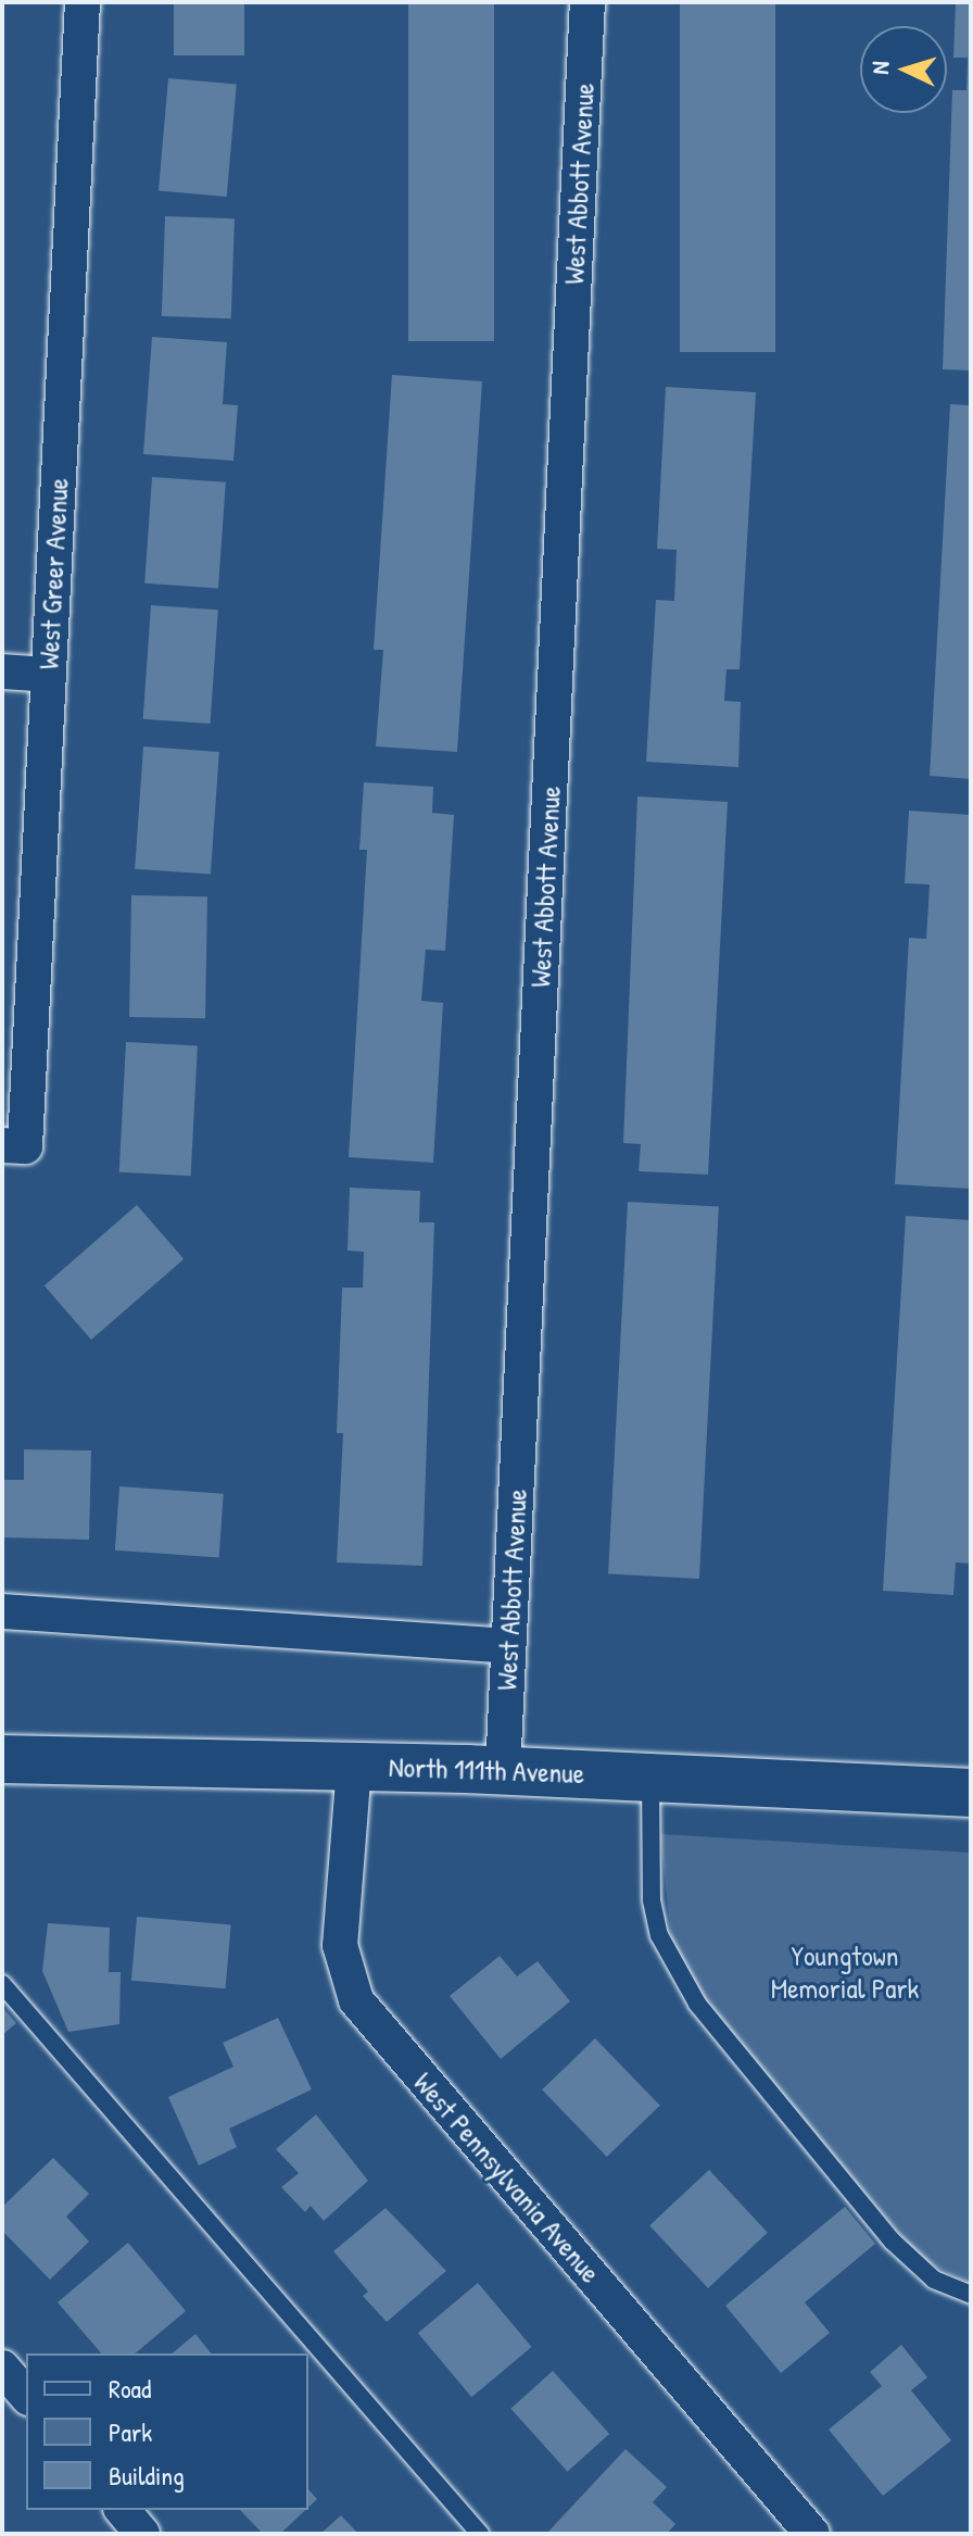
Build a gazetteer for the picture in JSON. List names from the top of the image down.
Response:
{
  "streets": {
    "street": [
      "West Abbott Avenue",
      "West Greer Avenue",
      "North 111th Avenue",
      "West Pennsylvania Avenue"
    ]
  },
  "crossings": [
    ["West Abbott Avenue", "North 111th Avenue"],
    ["North 111th Avenue", "West Pennsylvania Avenue"]
  ],
  "parks": ["Youngtown Memorial Park"],
  "legend": ["Road", "Park", "Building"],
  "north": "left"
}
